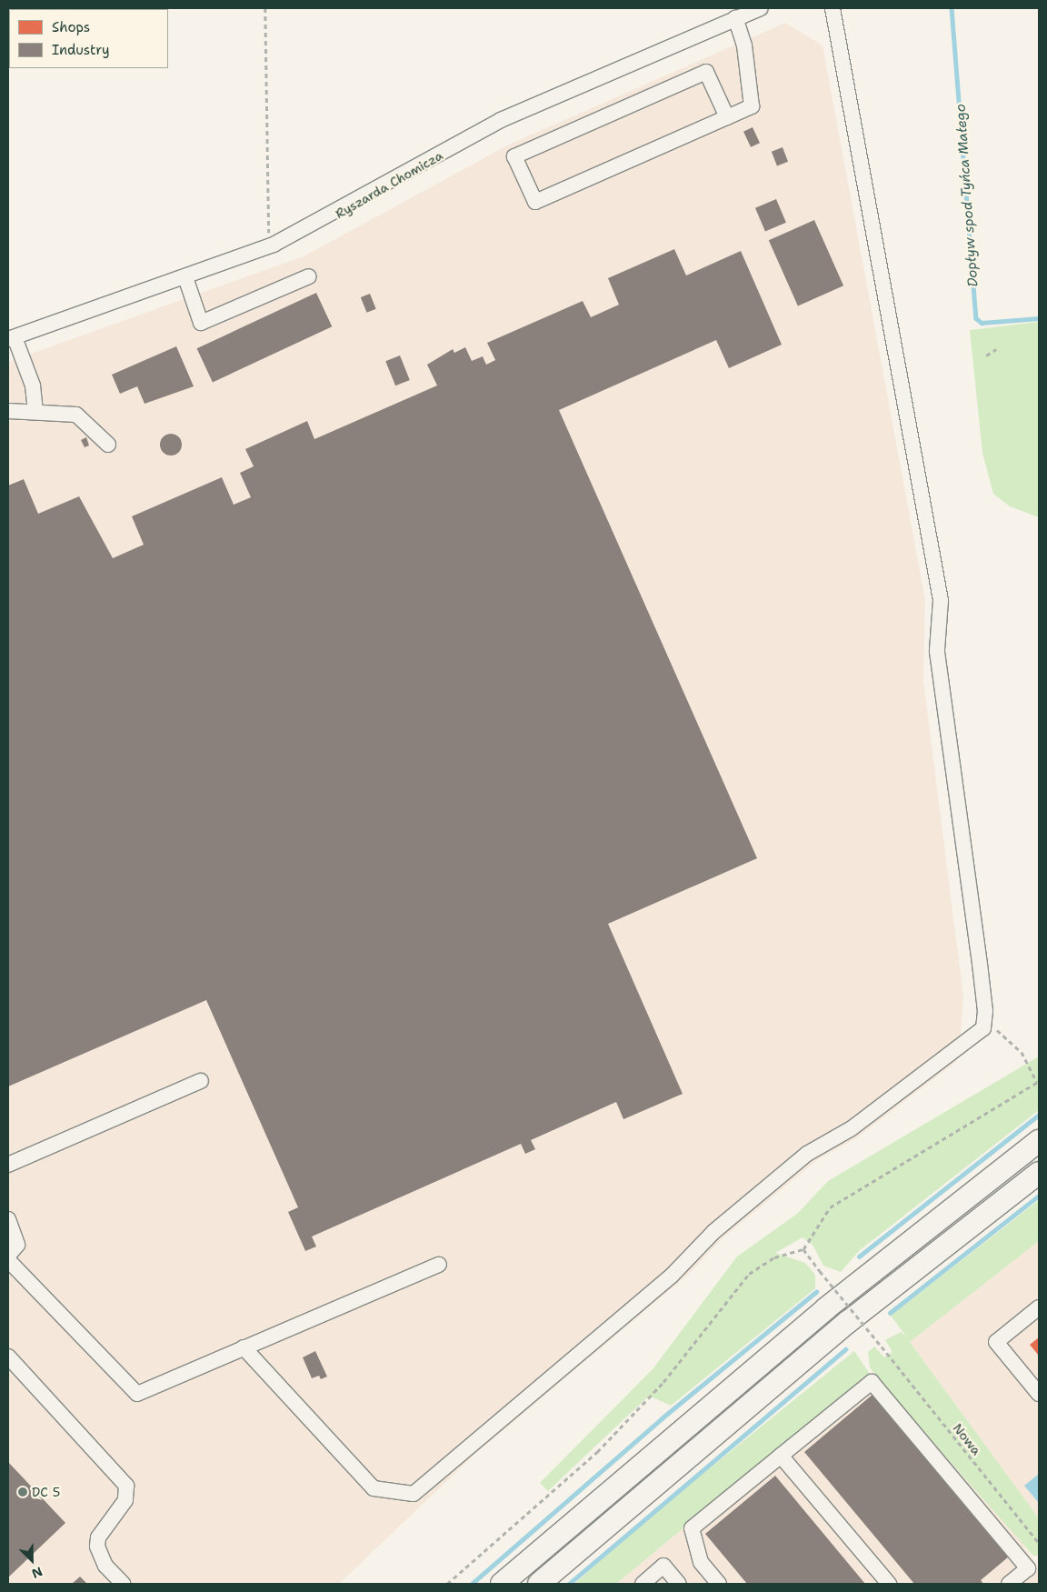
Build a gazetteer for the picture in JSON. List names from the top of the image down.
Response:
{
  "streets": {
    "street": ["Ryszarda Chomicza"],
    "path": ["Nowa"]
  },
  "water": ["Dopływ spod Tyńca Małego"],
  "places": ["DC 5"],
  "legend": ["Shops", "Industry"],
  "north": "bottom right"
}
